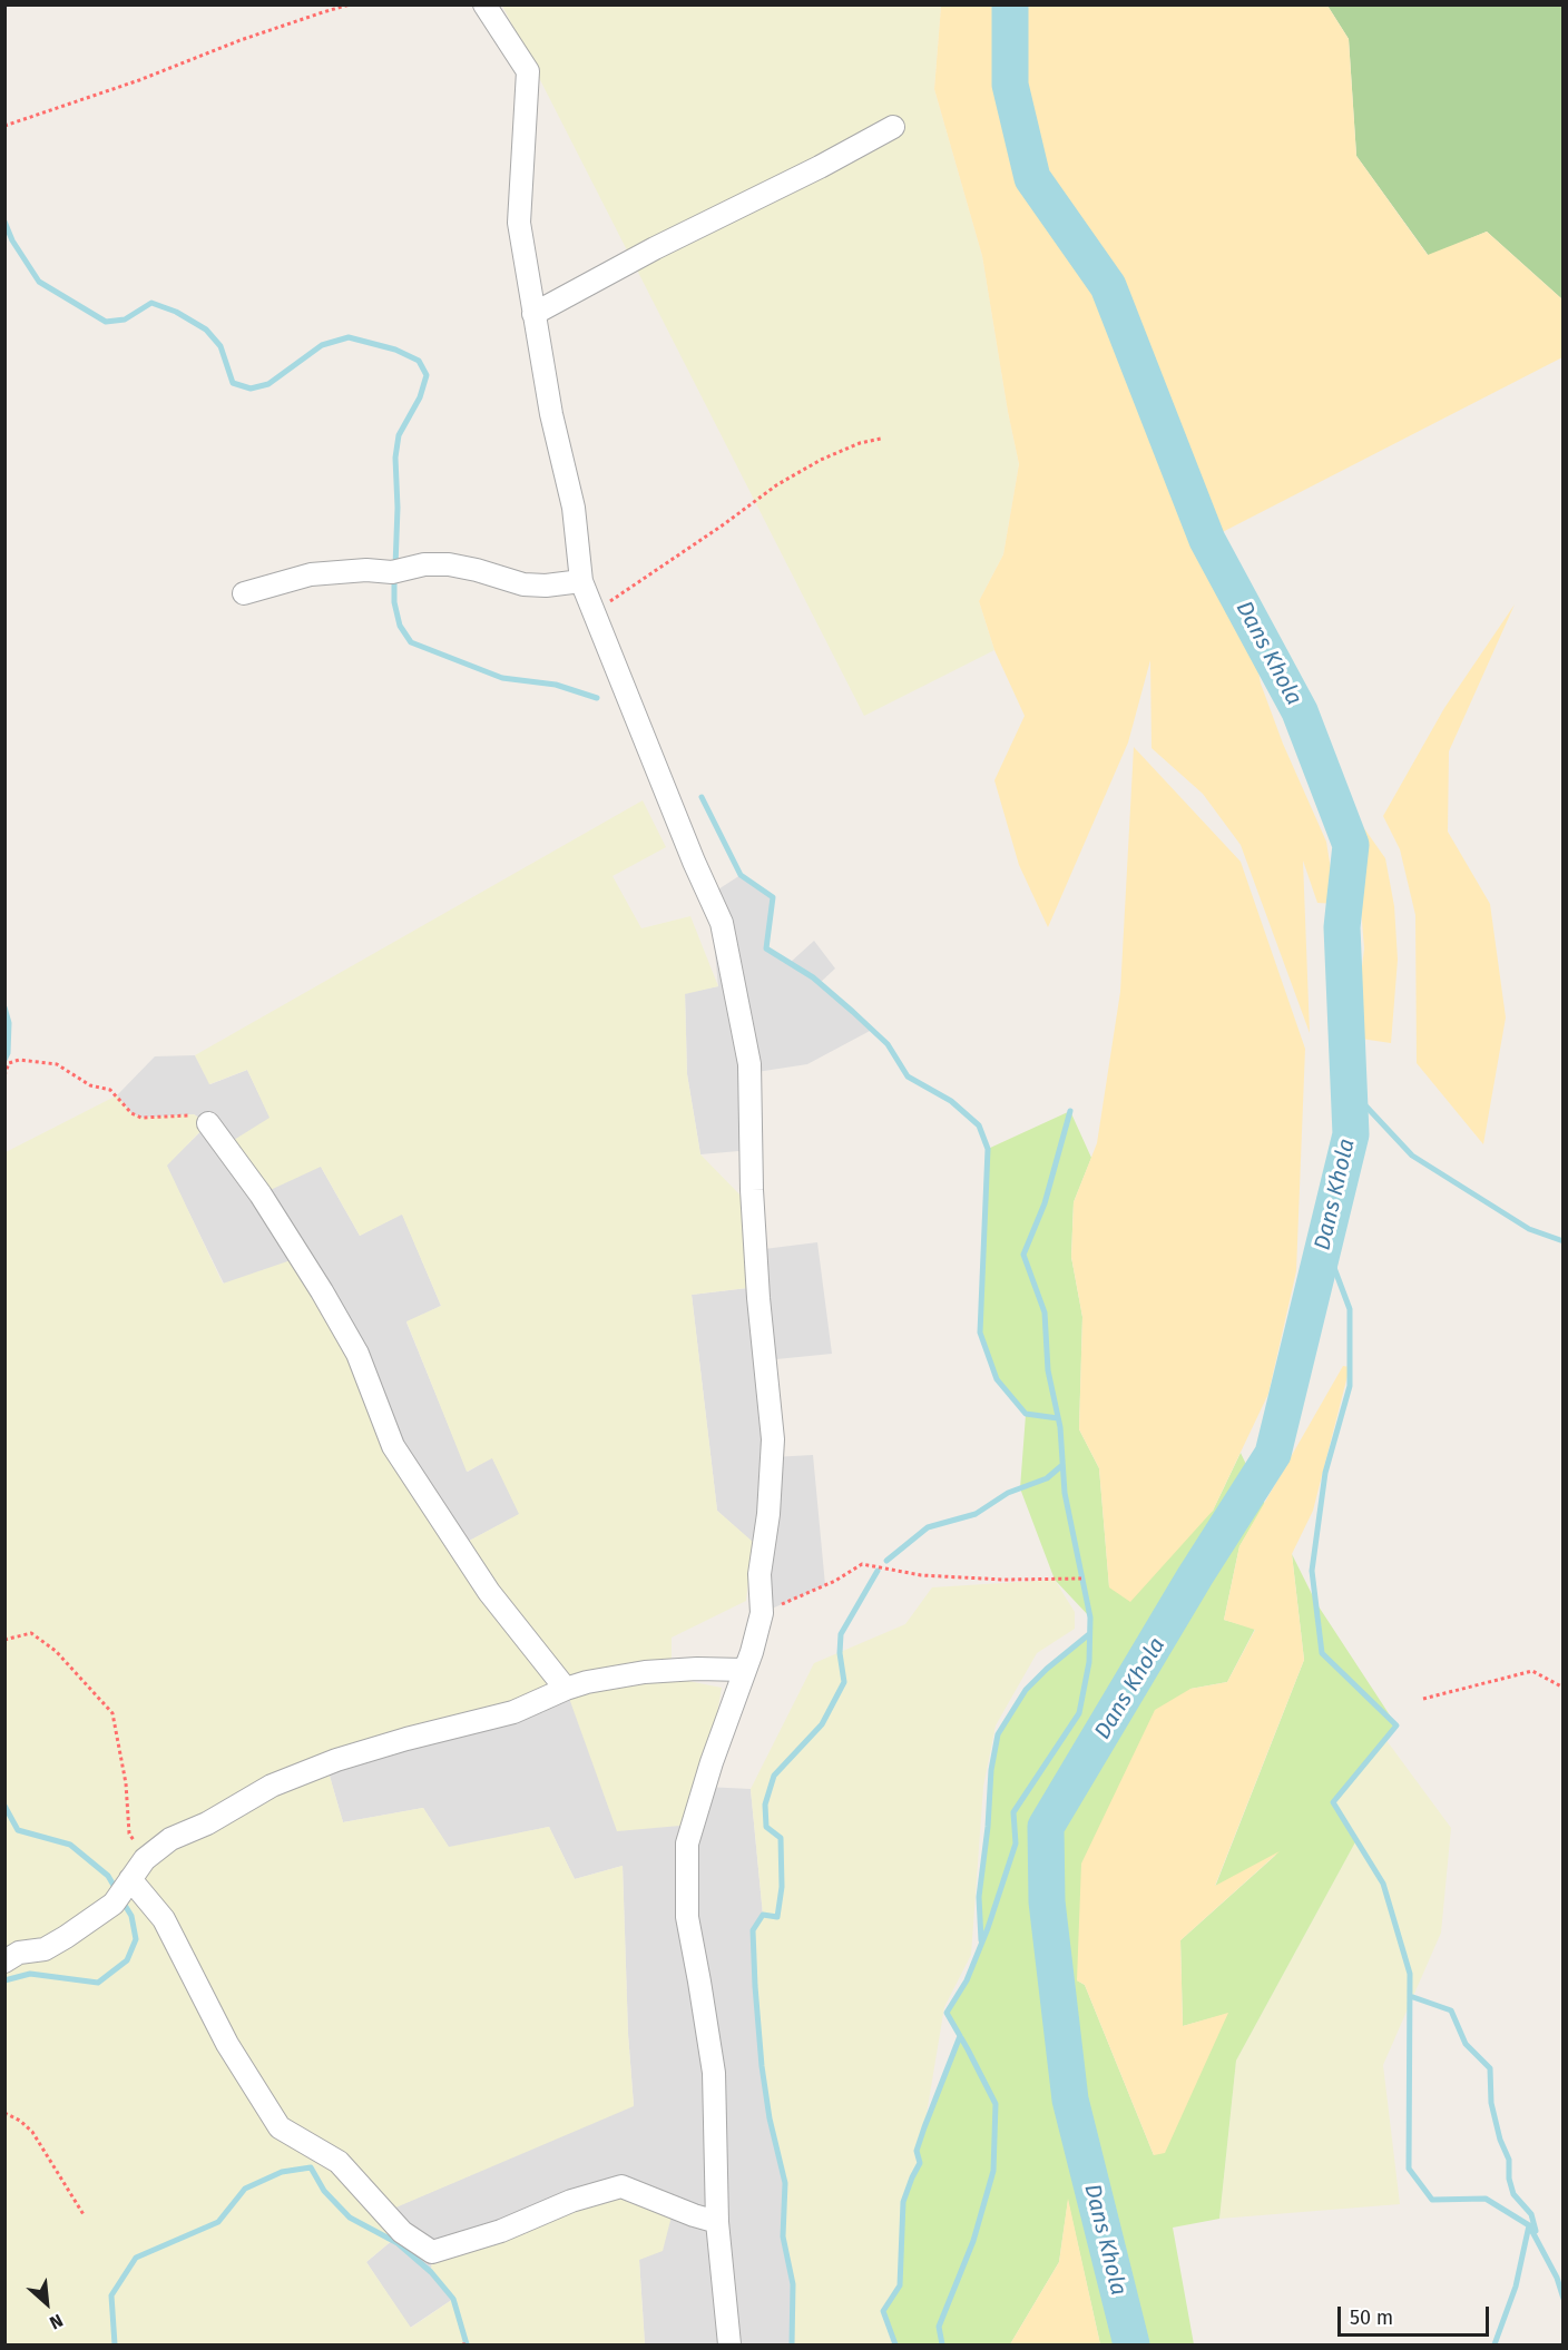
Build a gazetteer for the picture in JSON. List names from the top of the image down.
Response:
{
  "water": ["Dans Khola"],
  "scale_bar": "50 m",
  "north": "bottom right"
}
